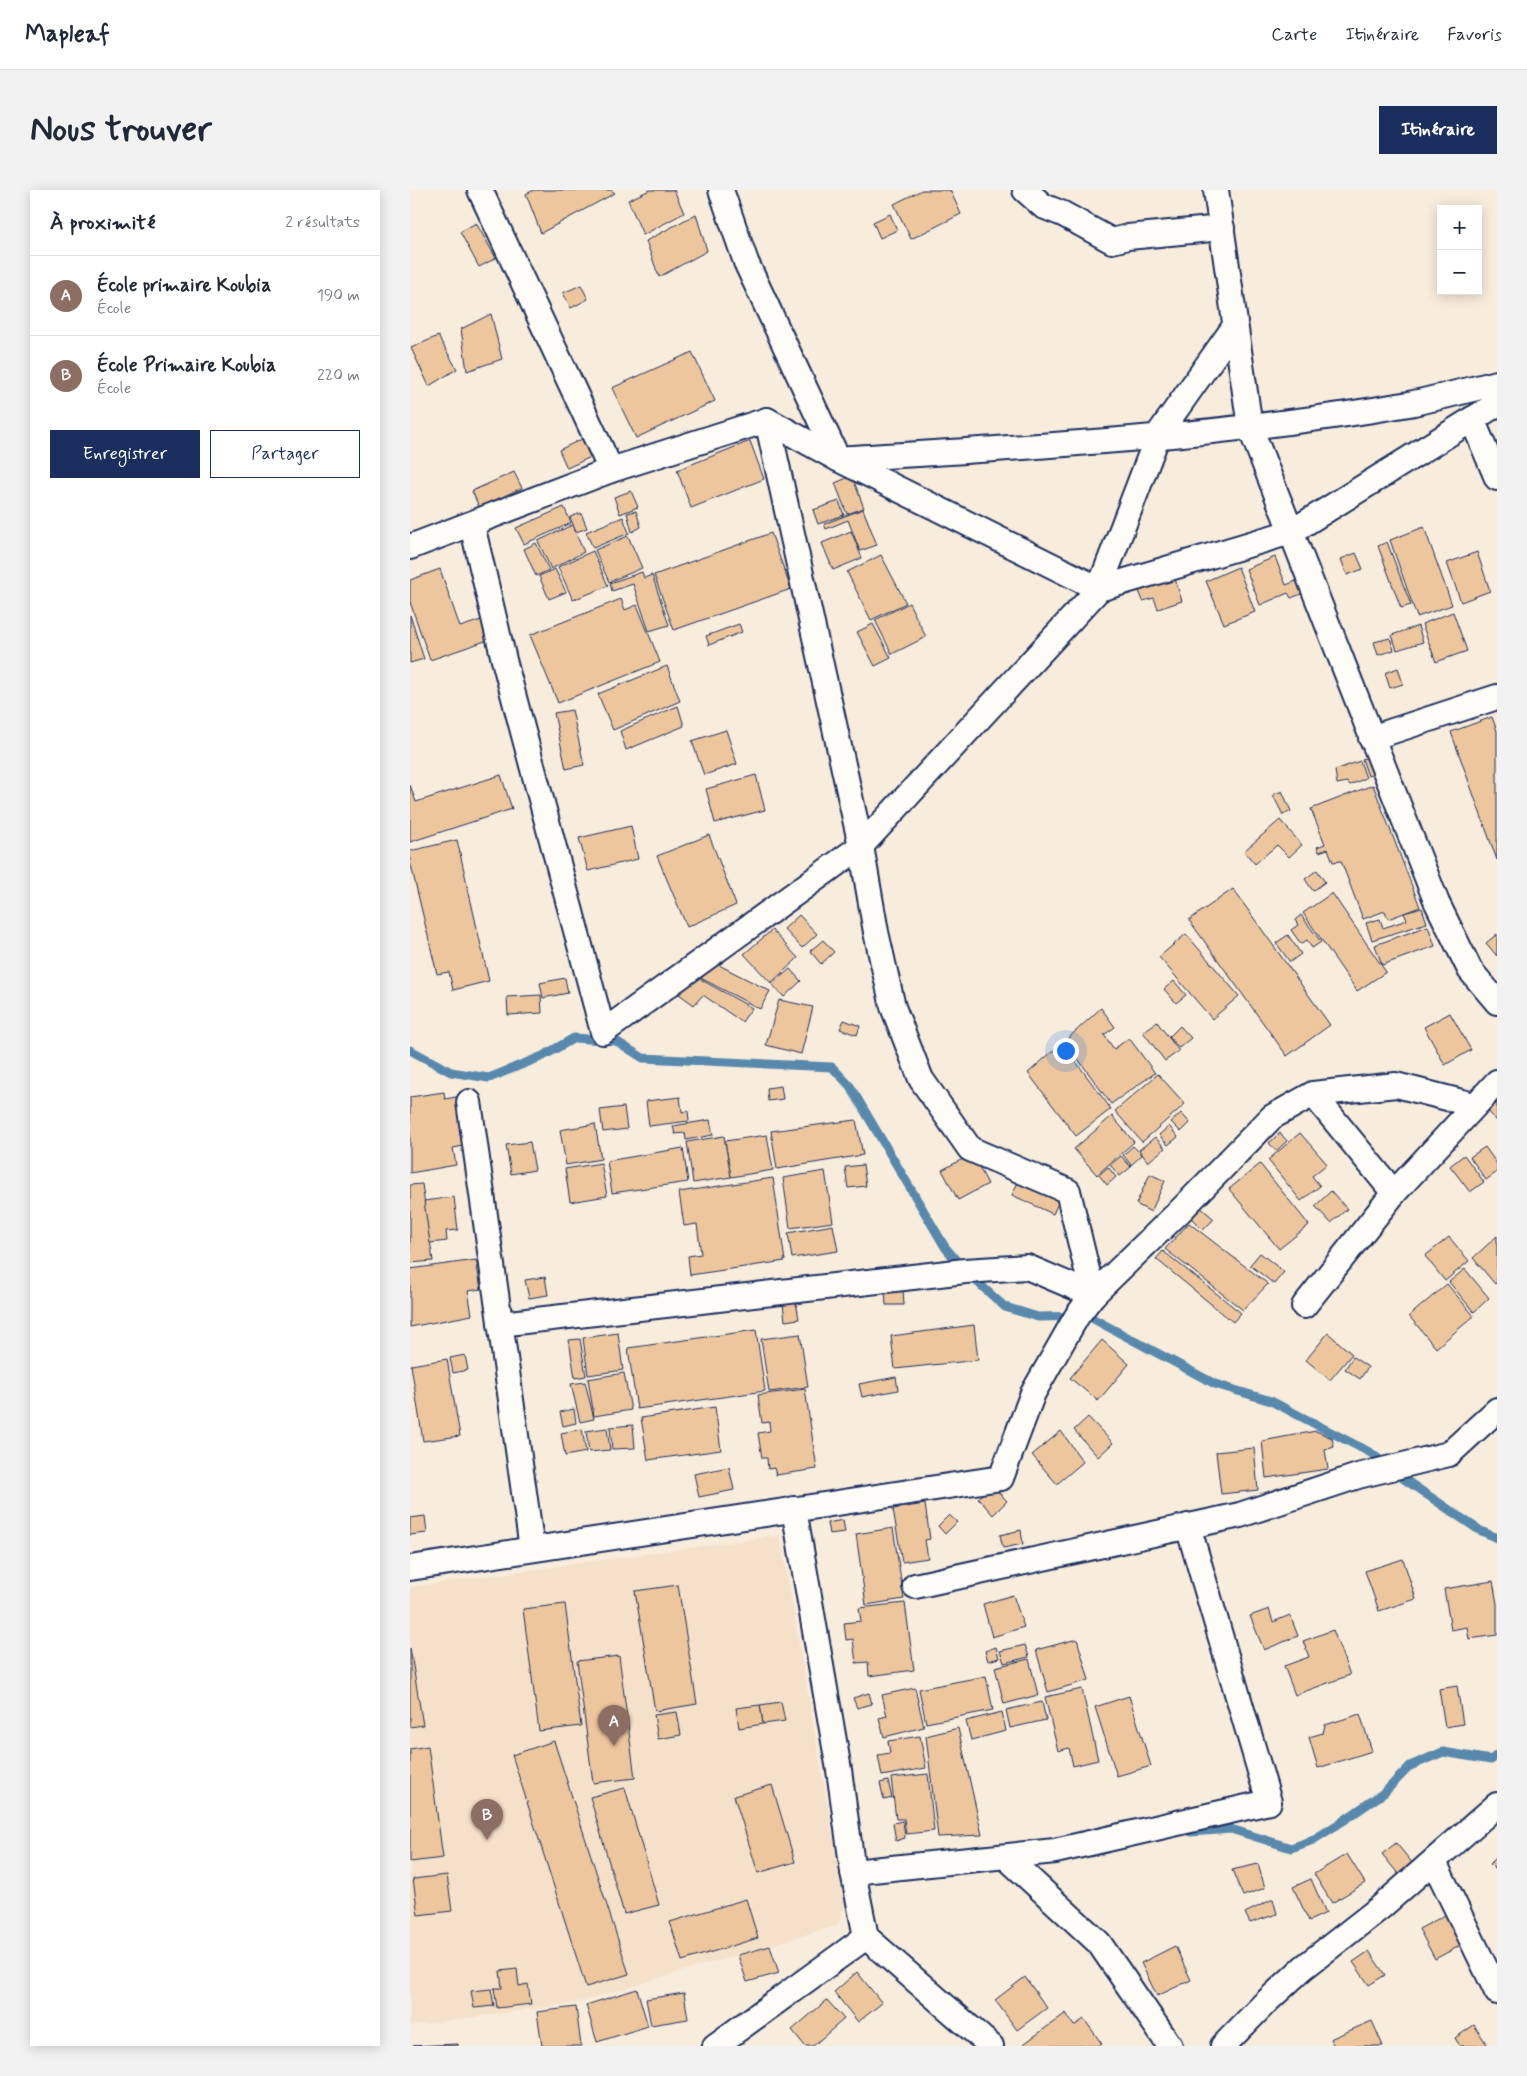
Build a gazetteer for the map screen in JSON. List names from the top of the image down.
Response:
{
  "page": {
    "header": "Mapleaf",
    "nav": ["Carte", "Itinéraire", "Favoris"],
    "buttons": [
      "Itinéraire",
      ["Enregistrer", "Partager"]
    ],
    "title": "Nous trouver",
    "heading": ["À proximité", "2 résultats"],
    "map_buttons": ["+", "−"],
    "list": [
      {
        "mark": "A",
        "name": "École primaire Koubia",
        "note": "École",
        "value": "190 m"
      },
      {
        "mark": "B",
        "name": "École Primaire Koubia",
        "note": "École",
        "value": "220 m"
      }
    ],
    "pins": ["A", "B"]
  }
}
